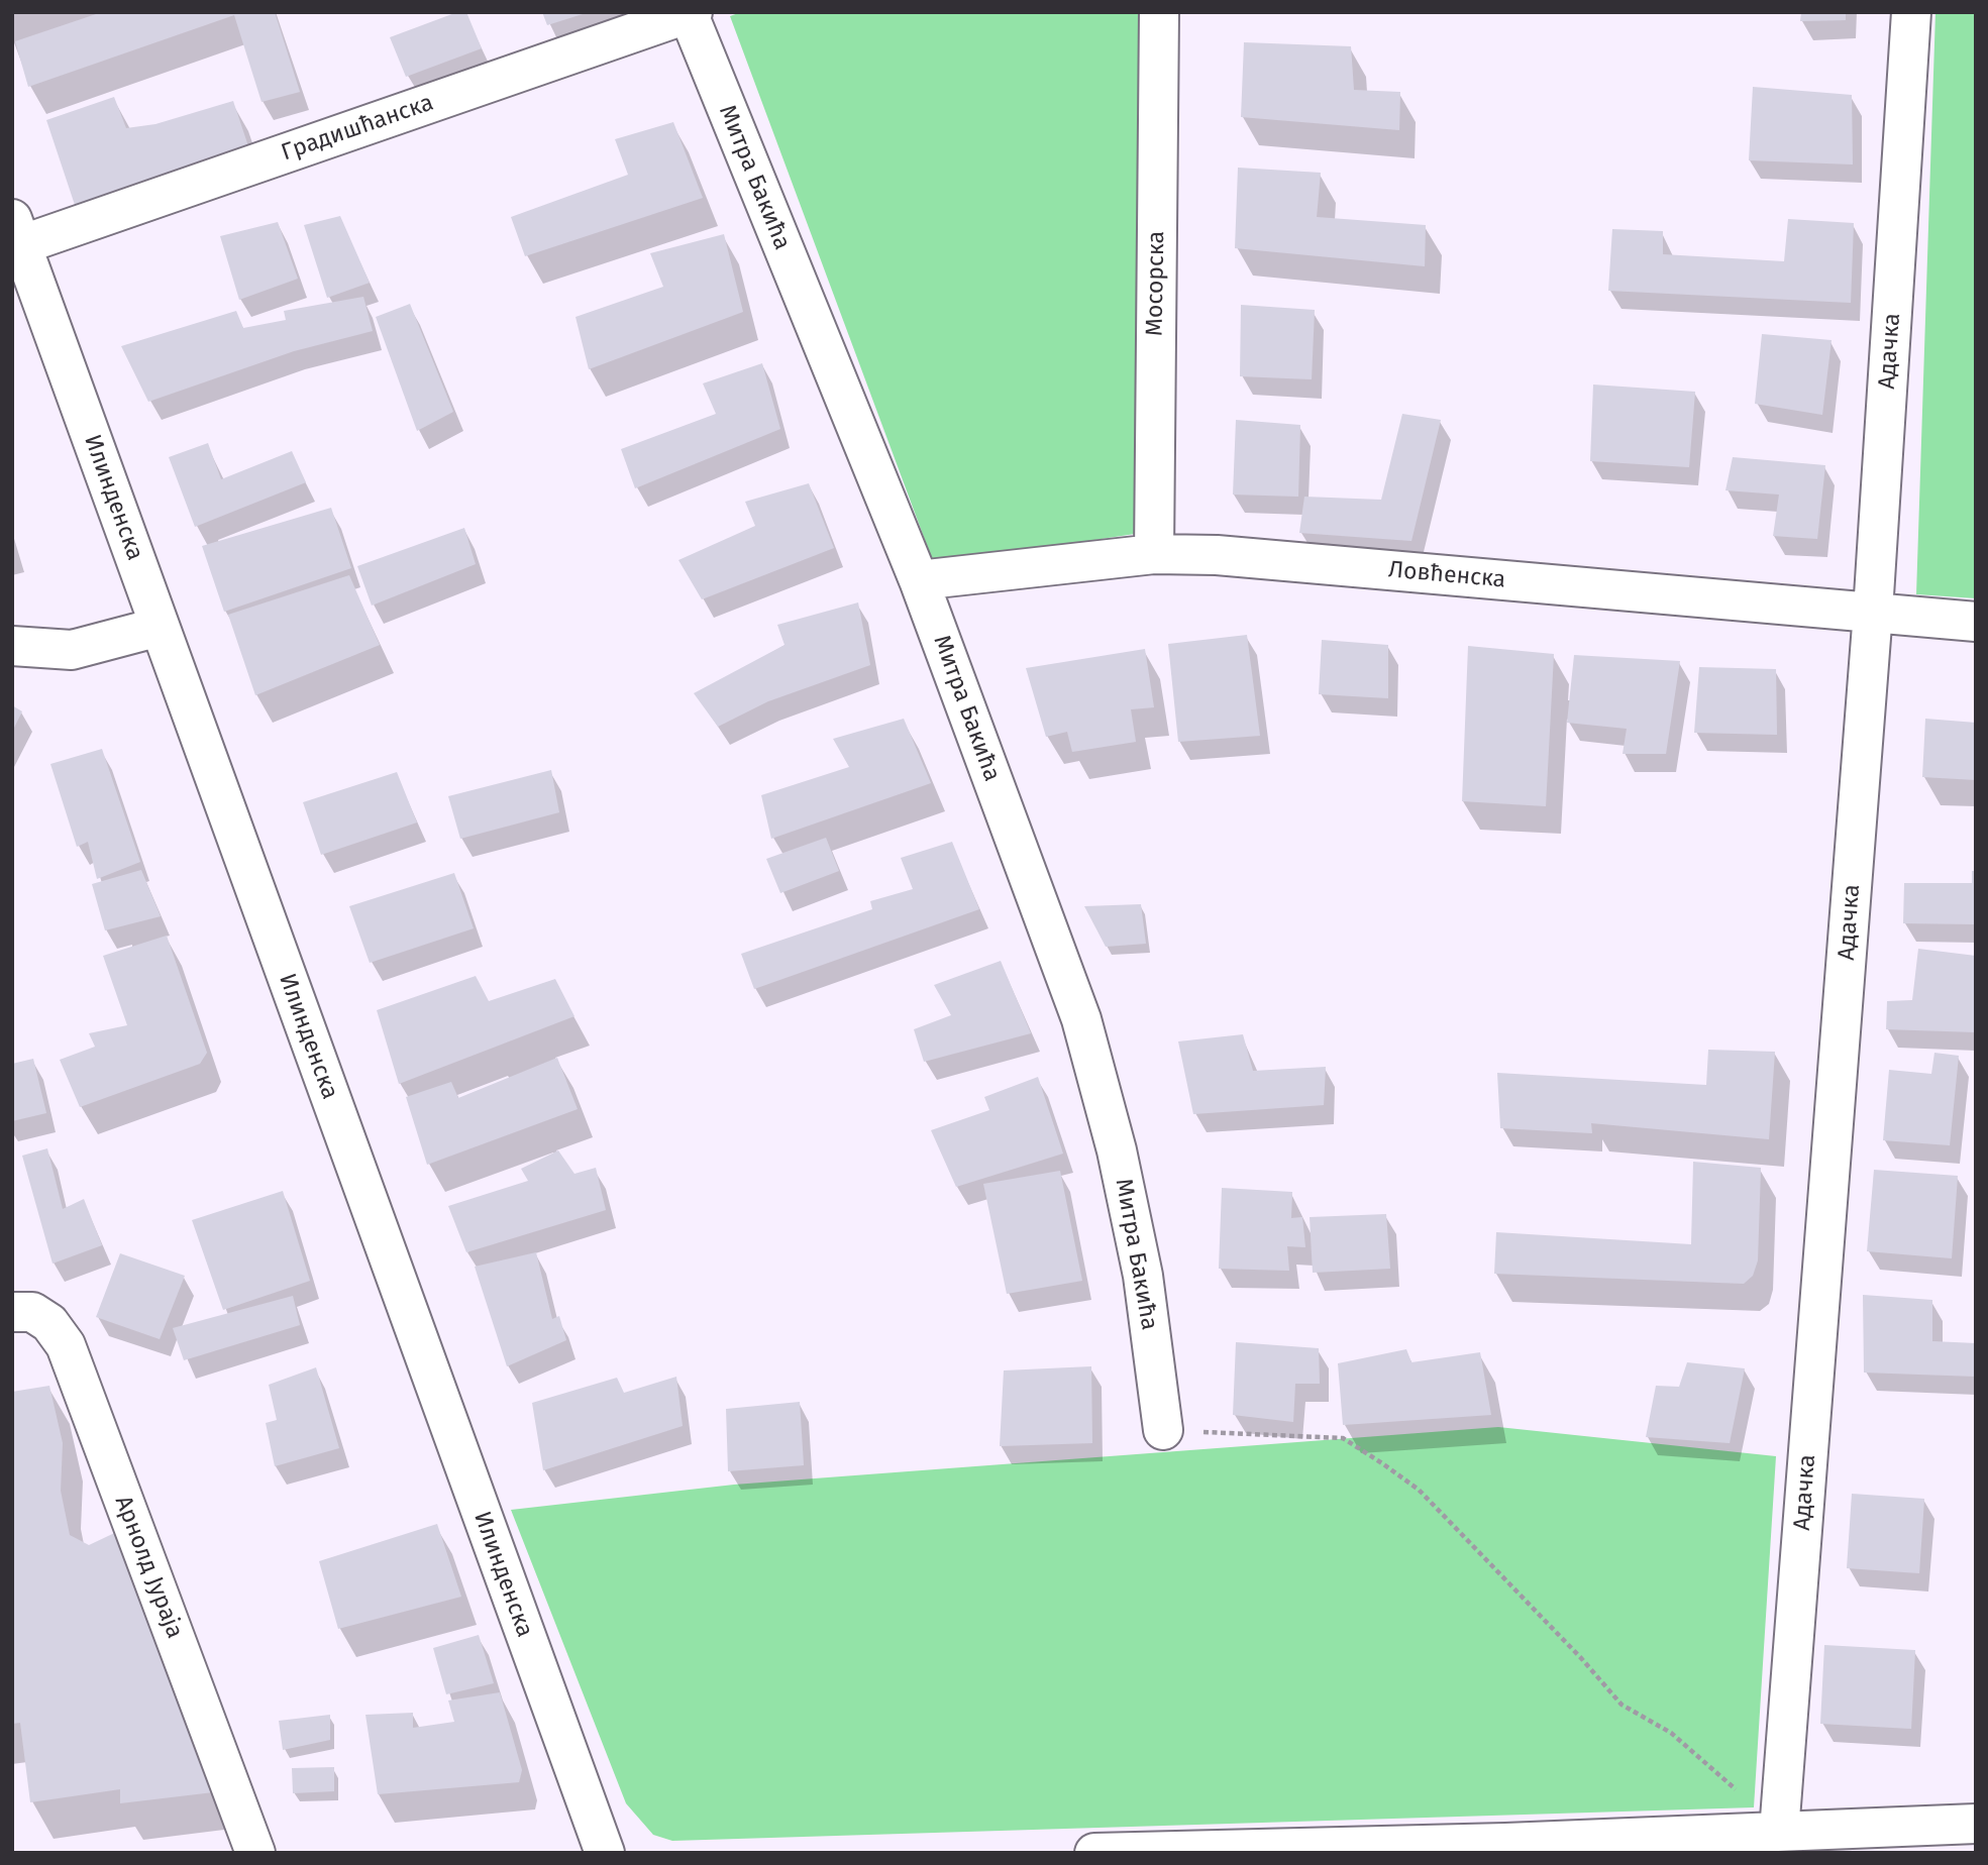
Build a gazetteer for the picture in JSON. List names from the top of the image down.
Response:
{
  "streets": {
    "street": [
      "Градишћанска",
      "Митра Бакића",
      "Мосорска",
      "Адачка",
      "Илинденска",
      "Ловћенска",
      "Арнолд Јураја"
    ]
  },
  "crossings": [
    ["Градишћанска", "Митра Бакића"],
    ["Градишћанска", "Илинденска"],
    ["Митра Бакића", "Ловћенска"],
    ["Мосорска", "Ловћенска"],
    ["Адачка", "Ловћенска"]
  ]
}
